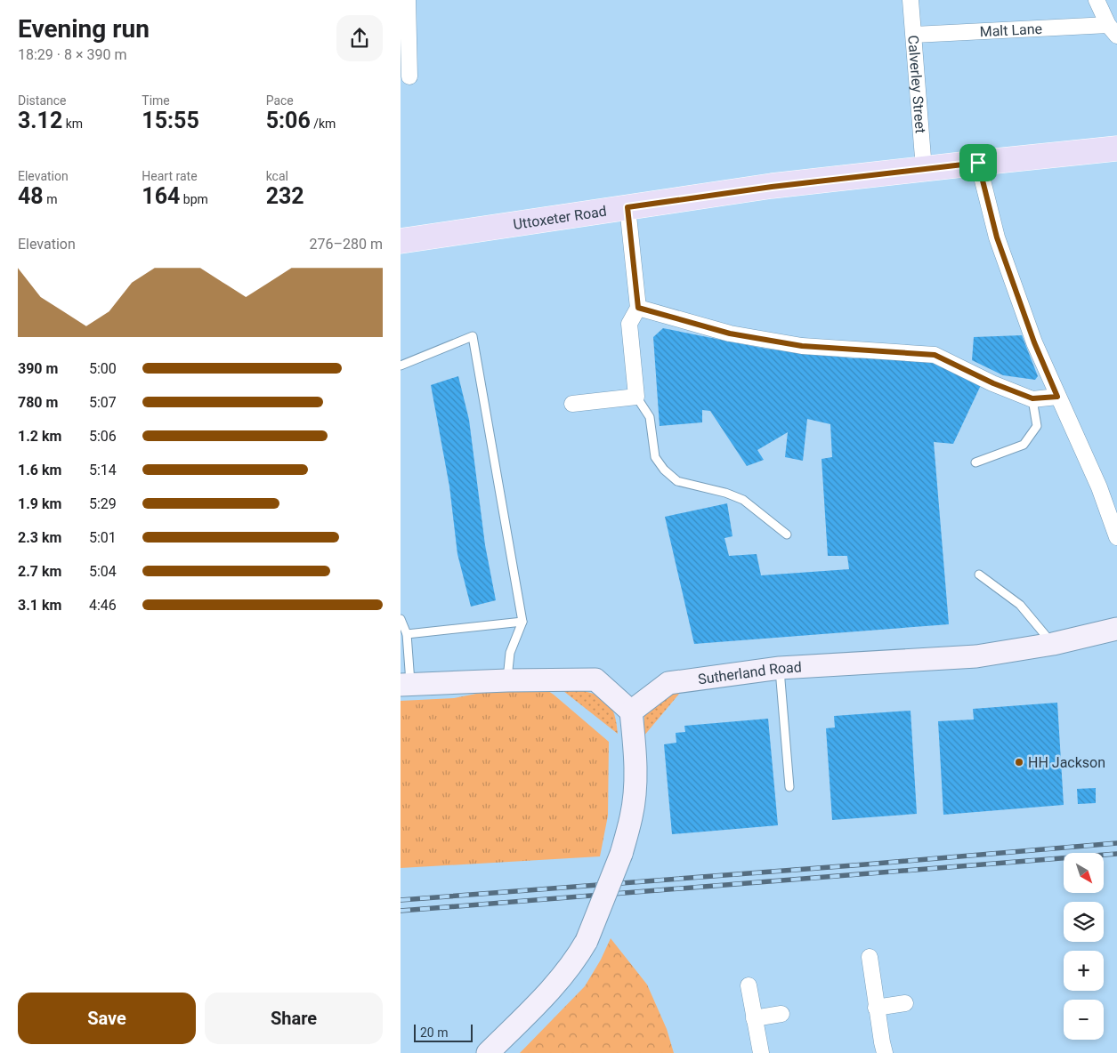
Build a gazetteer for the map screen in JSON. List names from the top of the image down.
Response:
{
  "streets": {
    "main road": ["Uttoxeter Road"],
    "street": ["Malt Lane", "Calverley Street", "Sutherland Road"]
  },
  "crossings": [
    ["Malt Lane", "Calverley Street"],
    ["Calverley Street", "Uttoxeter Road"]
  ],
  "places": ["HH Jackson"],
  "scale_bar": "20 m",
  "north": "bottom right",
  "page": {
    "heading": ["Evening run", "18:29 · 8 × 390 m"],
    "stats": [
      ["Distance", "3.12 km"],
      ["Time", "15:55"],
      ["Pace", "5:06 /km"],
      ["Elevation", "48 m"],
      ["Heart rate", "164 bpm"],
      ["kcal", "232"]
    ],
    "chart": ["Elevation", "276–280 m"],
    "list": [
      {
        "name": "390 m",
        "note": "5:00"
      },
      {
        "name": "780 m",
        "note": "5:07"
      },
      {
        "name": "1.2 km",
        "note": "5:06"
      },
      {
        "name": "1.6 km",
        "note": "5:14"
      },
      {
        "name": "1.9 km",
        "note": "5:29"
      },
      {
        "name": "2.3 km",
        "note": "5:01"
      },
      {
        "name": "2.7 km",
        "note": "5:04"
      },
      {
        "name": "3.1 km",
        "note": "4:46"
      }
    ],
    "map_buttons": ["+", "−"],
    "buttons": ["Save", "Share"],
    "scale": "20 m"
  }
}
